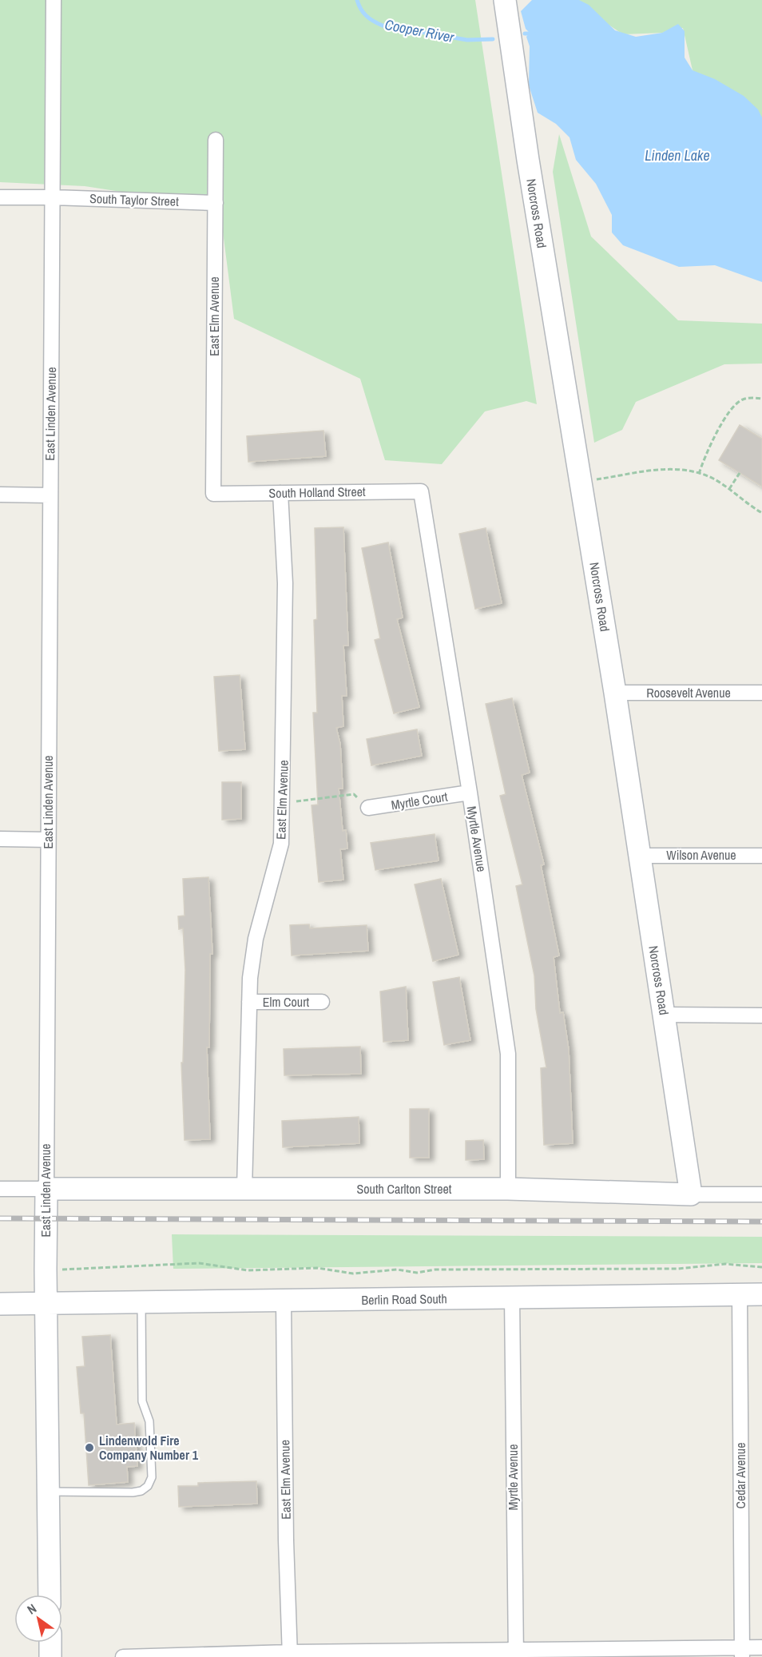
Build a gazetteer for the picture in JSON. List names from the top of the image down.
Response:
{
  "streets": {
    "street": [
      "South Taylor Street",
      "Norcross Road",
      "East Elm Avenue",
      "East Linden Avenue",
      "South Holland Street",
      "Roosevelt Avenue",
      "Myrtle Court",
      "Myrtle Avenue",
      "Wilson Avenue",
      "Elm Court",
      "South Carlton Street",
      "Berlin Road South",
      "Cedar Avenue"
    ]
  },
  "crossings": [
    ["South Taylor Street", "East Elm Avenue"],
    ["South Taylor Street", "East Linden Avenue"],
    ["Norcross Road", "Roosevelt Avenue"],
    ["Norcross Road", "Wilson Avenue"],
    ["Norcross Road", "South Carlton Street"],
    ["East Elm Avenue", "South Holland Street"],
    ["East Elm Avenue", "Elm Court"],
    ["East Elm Avenue", "South Carlton Street"],
    ["East Elm Avenue", "Berlin Road South"],
    ["East Linden Avenue", "South Carlton Street"],
    ["East Linden Avenue", "Berlin Road South"],
    ["South Holland Street", "Myrtle Avenue"],
    ["Myrtle Court", "Myrtle Avenue"],
    ["Myrtle Avenue", "South Carlton Street"],
    ["Myrtle Avenue", "Berlin Road South"],
    ["Berlin Road South", "Cedar Avenue"]
  ],
  "water": ["Cooper River", "Linden Lake"],
  "places": ["Lindenwold Fire Company Number 1"],
  "north": "top left"
}
